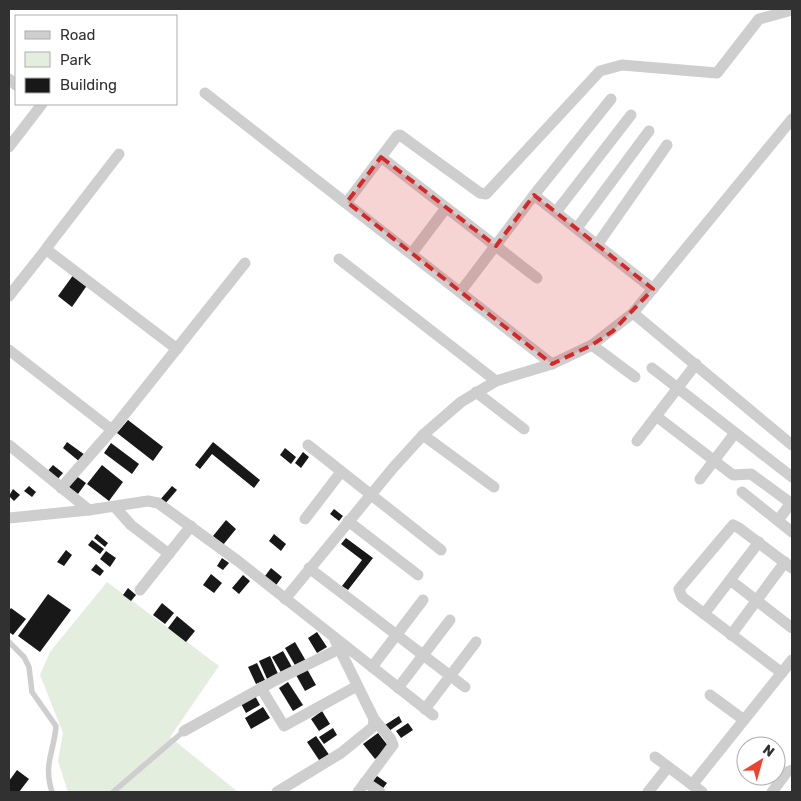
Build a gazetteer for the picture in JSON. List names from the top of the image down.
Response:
{
  "legend": ["Road", "Park", "Building"],
  "north": "top right"
}
